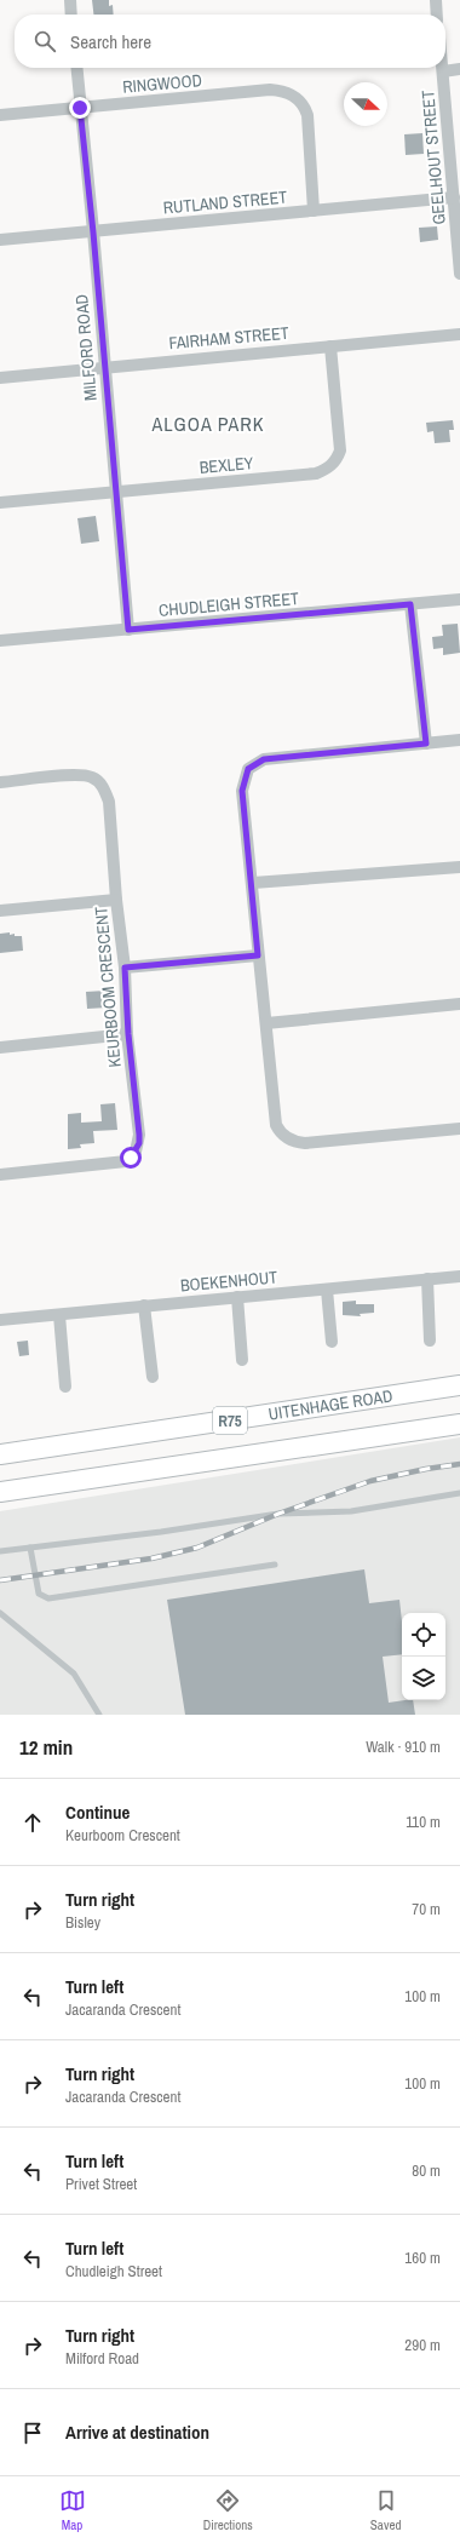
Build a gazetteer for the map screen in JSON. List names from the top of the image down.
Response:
{
  "streets": {
    "main road": ["UITENHAGE ROAD", "R75"],
    "street": [
      "RINGWOOD",
      "GEELHOUT STREET",
      "RUTLAND STREET",
      "FAIRHAM STREET",
      "MILFORD ROAD",
      "BEXLEY",
      "CHUDLEIGH STREET",
      "KEURBOOM CRESCENT",
      "BOEKENHOUT"
    ]
  },
  "crossings": [
    ["RINGWOOD", "RUTLAND STREET"],
    ["RINGWOOD", "MILFORD ROAD"],
    ["GEELHOUT STREET", "RUTLAND STREET"],
    ["RUTLAND STREET", "MILFORD ROAD"],
    ["FAIRHAM STREET", "MILFORD ROAD"],
    ["FAIRHAM STREET", "BEXLEY"],
    ["MILFORD ROAD", "BEXLEY"],
    ["MILFORD ROAD", "CHUDLEIGH STREET"]
  ],
  "districts": ["ALGOA PARK"],
  "north": "right",
  "page": {
    "search": "Search here",
    "heading": ["12 min", "Walk · 910 m"],
    "list": [
      ["Continue", "Keurboom Crescent", "110 m"],
      ["Turn right", "Bisley", "70 m"],
      ["Turn left", "Jacaranda Crescent", "100 m"],
      ["Turn right", "Jacaranda Crescent", "100 m"],
      ["Turn left", "Privet Street", "80 m"],
      ["Turn left", "Chudleigh Street", "160 m"],
      ["Turn right", "Milford Road", "290 m"],
      "Arrive at destination"
    ],
    "nav": ["Map", "Directions", "Saved"]
  }
}
